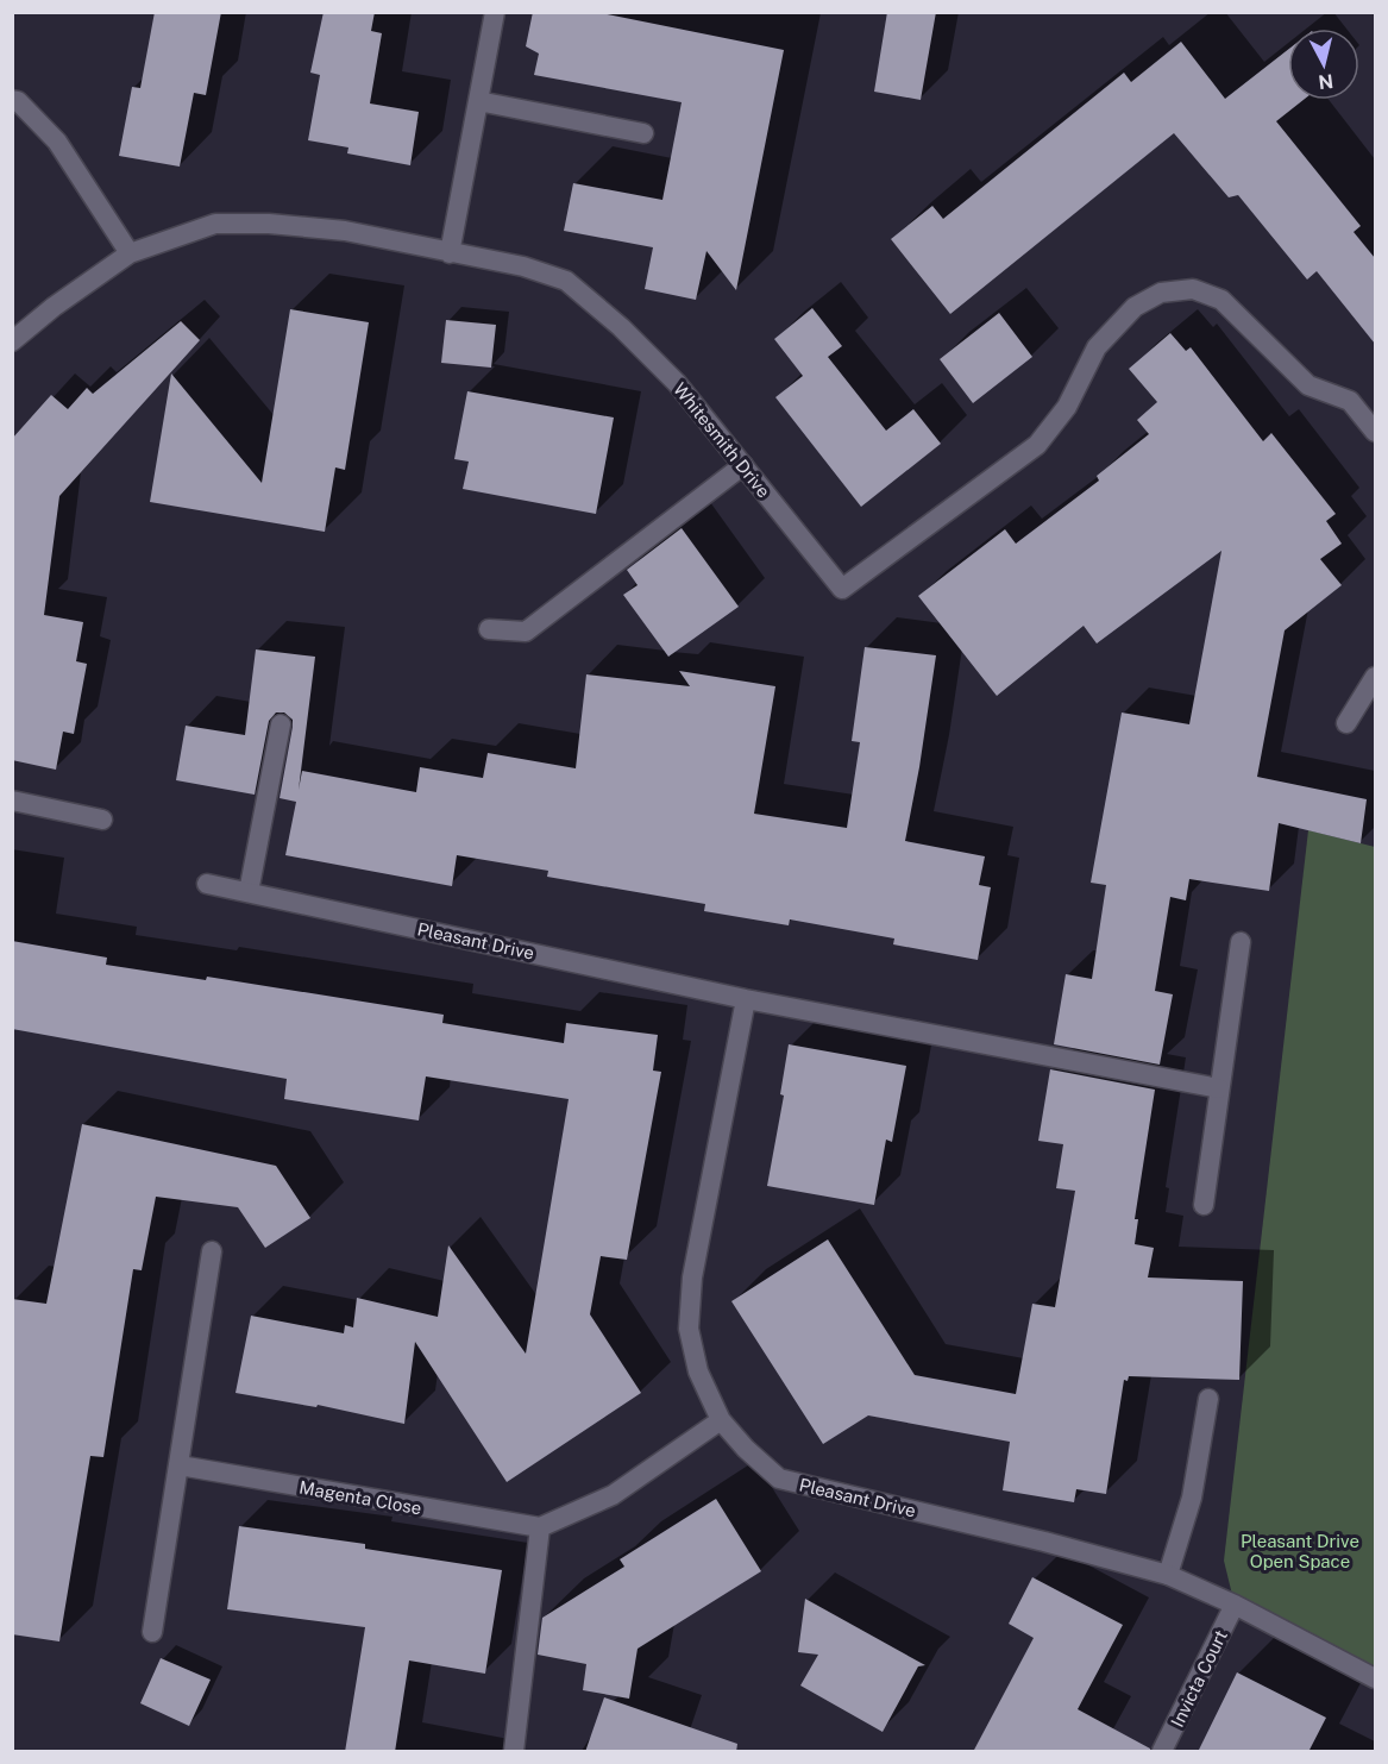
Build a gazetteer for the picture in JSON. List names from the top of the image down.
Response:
{
  "streets": {
    "street": [
      "Whitesmith Drive",
      "Pleasant Drive",
      "Magenta Close",
      "Invicta Court"
    ]
  },
  "crossings": [
    ["Pleasant Drive", "Invicta Court"]
  ],
  "parks": ["Pleasant Drive Open Space"],
  "north": "bottom"
}
